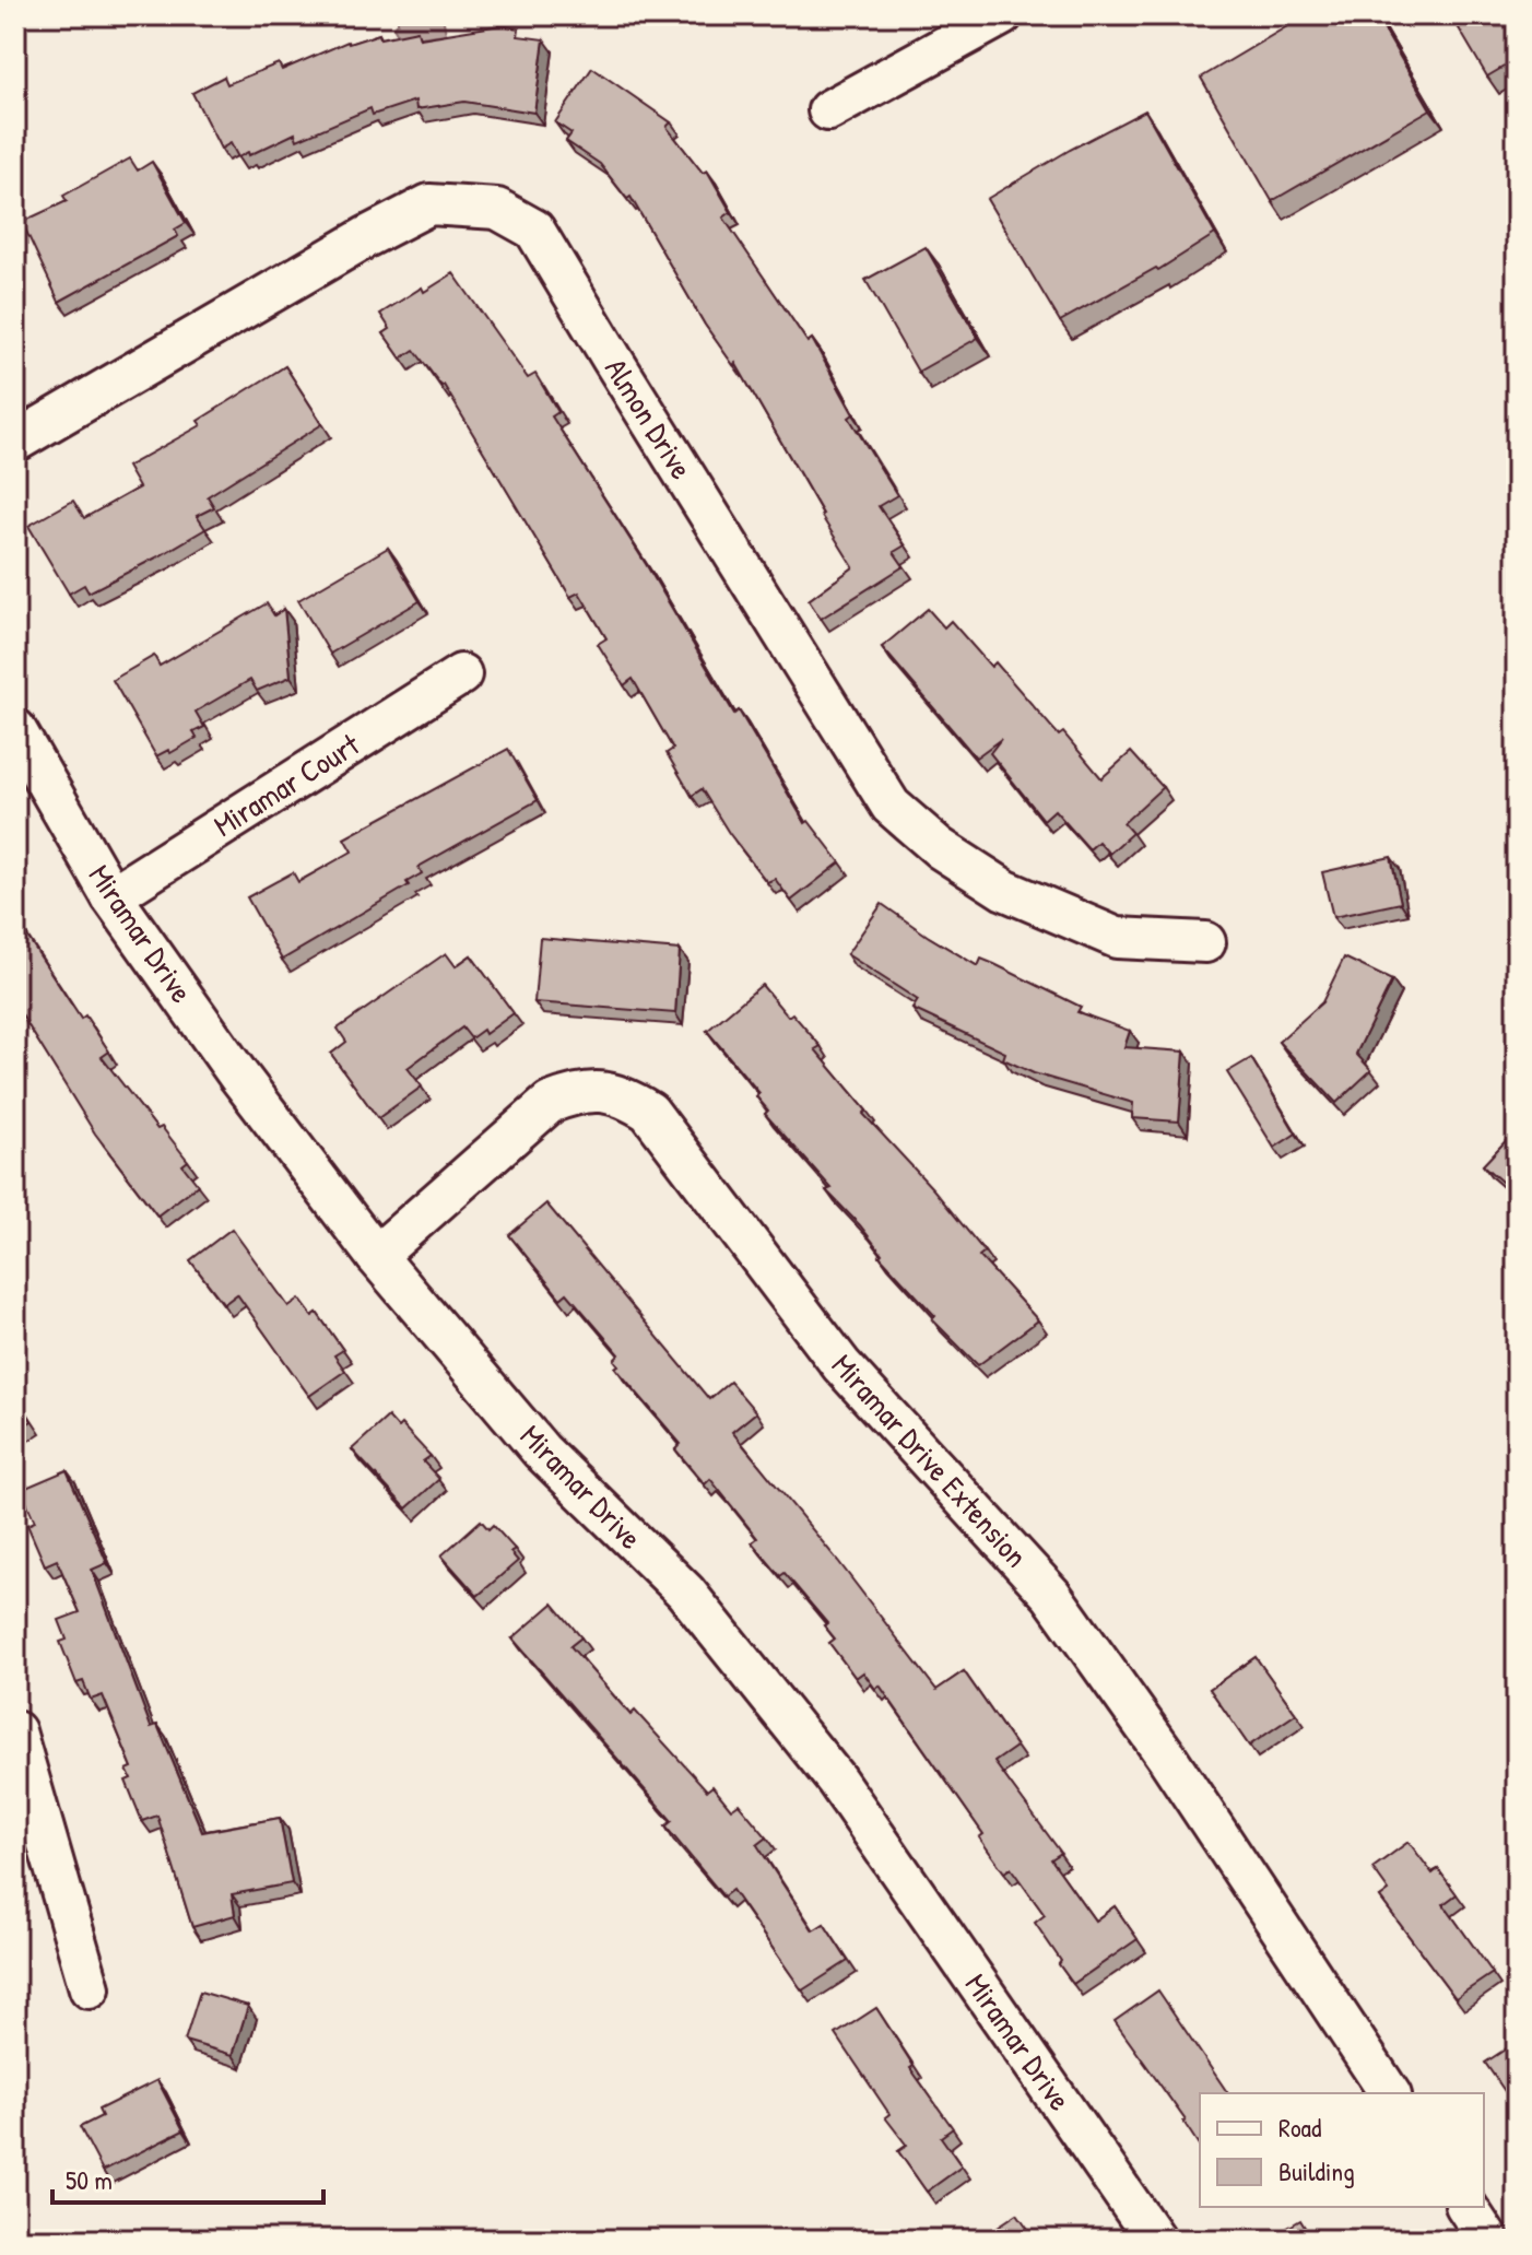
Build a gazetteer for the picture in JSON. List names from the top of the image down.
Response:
{
  "streets": {
    "street": [
      "Almon Drive",
      "Miramar Court",
      "Miramar Drive",
      "Miramar Drive Extension"
    ]
  },
  "crossings": [
    ["Miramar Court", "Miramar Drive"],
    ["Miramar Drive", "Miramar Drive Extension"]
  ],
  "legend": ["Road", "Building"],
  "scale_bar": "50 m"
}
